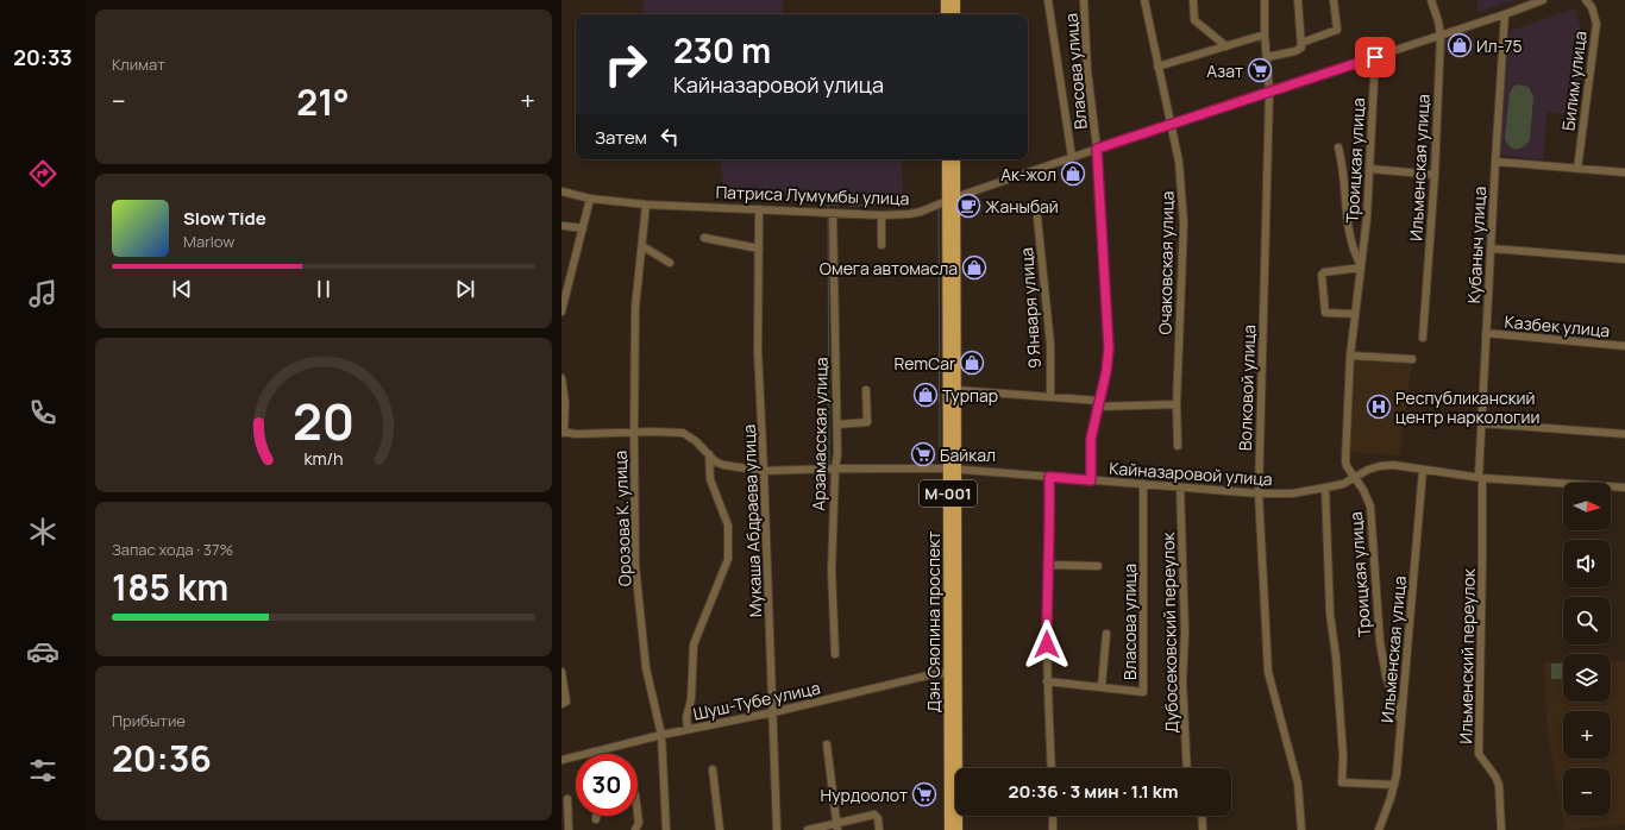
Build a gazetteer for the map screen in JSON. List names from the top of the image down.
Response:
{
  "streets": {
    "main road": ["M-001", "Дэн Сяопина проспект"],
    "street": [
      "Власова улица",
      "Билим улица",
      "Троицкая улица",
      "Ильменская улица",
      "Патриса Лумумбы улица",
      "Кубаныч улица",
      "Очаковская улица",
      "9 Января улица",
      "Казбек улица",
      "Волковой улица",
      "Арзамасская улица",
      "Кайназаровой улица",
      "Орозова К. улица",
      "Мукаша Абдраева улица",
      "Дубосековский переулок",
      "Ильменский переулок",
      "Шуш-Тубе улица"
    ]
  },
  "crossings": [
    ["Власова улица", "Патриса Лумумбы улица"],
    ["Власова улица", "Кайназаровой улица"],
    ["Троицкая улица", "Ильменская улица"],
    ["Троицкая улица", "Патриса Лумумбы улица"],
    ["Троицкая улица", "Кайназаровой улица"],
    ["Ильменская улица", "Патриса Лумумбы улица"],
    ["Ильменская улица", "Кайназаровой улица"],
    ["Патриса Лумумбы улица", "Кубаныч улица"],
    ["Патриса Лумумбы улица", "Очаковская улица"],
    ["Патриса Лумумбы улица", "Волковой улица"],
    ["Патриса Лумумбы улица", "Арзамасская улица"],
    ["Патриса Лумумбы улица", "Орозова К. улица"],
    ["Патриса Лумумбы улица", "Мукаша Абдраева улица"],
    ["Патриса Лумумбы улица", "Дэн Сяопина проспект"],
    ["Кубаныч улица", "Казбек улица"],
    ["Кубаныч улица", "Кайназаровой улица"],
    ["Кубаныч улица", "Ильменский переулок"],
    ["Волковой улица", "Кайназаровой улица"],
    ["Арзамасская улица", "Кайназаровой улица"],
    ["Кайназаровой улица", "Орозова К. улица"],
    ["Кайназаровой улица", "Мукаша Абдраева улица"],
    ["Кайназаровой улица", "Дэн Сяопина проспект"],
    ["Кайназаровой улица", "Дубосековский переулок"],
    ["Кайназаровой улица", "Ильменский переулок"],
    ["Орозова К. улица", "Шуш-Тубе улица"],
    ["Мукаша Абдраева улица", "Шуш-Тубе улица"],
    ["Дэн Сяопина проспект", "Шуш-Тубе улица"]
  ],
  "places": {
    "shop": [
      "Ил-75",
      "Ак-жол",
      "Омега автомасла",
      "RemCar",
      "Турпар"
    ],
    "supermarket": ["Азат", "Байкал", "Нурдоолот"],
    "cafe": ["Жаныбай"],
    "hospital": ["Республиканский центр наркологии"]
  },
  "north": "right",
  "page": {
    "tabs": "20:33",
    "tile": [
      "Климат",
      ["Запас хода · 37%", "185 km"],
      ["Прибытие", "20:36"]
    ],
    "turn": ["230 m", "Кайназаровой улица"],
    "heat": ["−", "21°", "+"],
    "then": "Затем",
    "song": ["Slow Tide", "Marlow"],
    "map_buttons": ["+", "−"],
    "limit": "30",
    "trip": "20:36 · 3 мин · 1.1 km",
    "gauge": ["20", "km/h"]
  }
}
